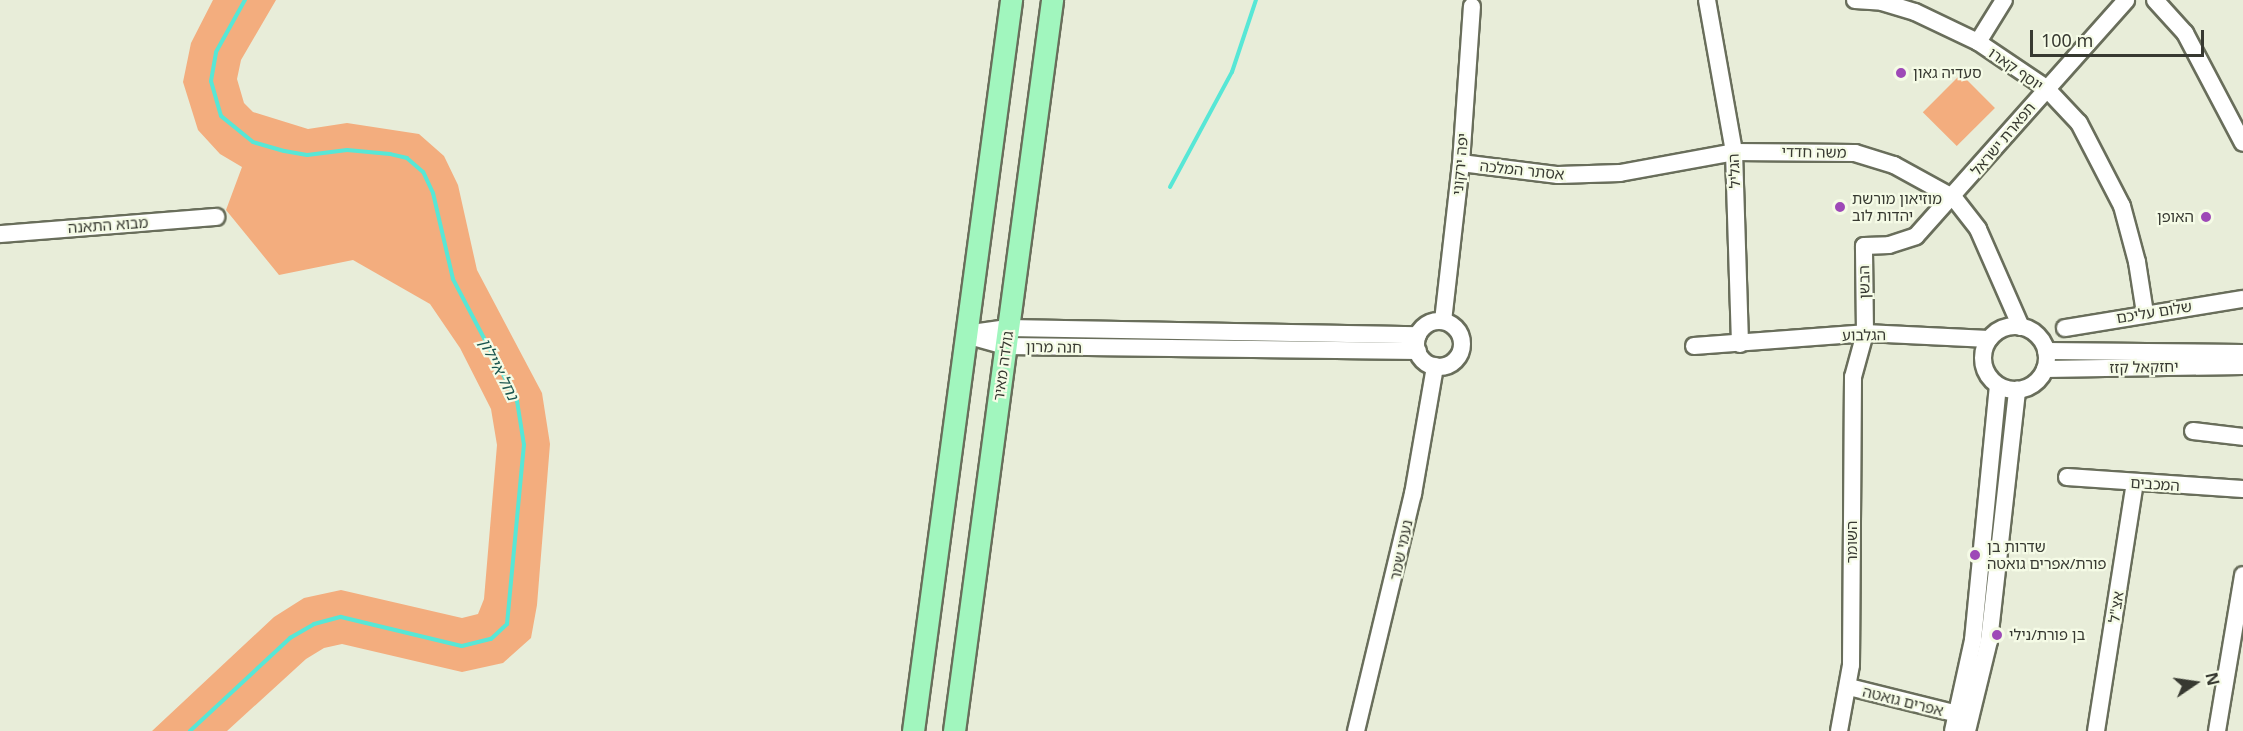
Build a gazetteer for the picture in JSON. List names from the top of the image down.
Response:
{
  "streets": {
    "main road": ["גולדה מאיר"],
    "street": [
      "יוסף קארו",
      "תפארת ישראל",
      "משה חדדי",
      "יפה ירקוני",
      "אסתר המלכה",
      "הגליל",
      "מבוא התאנה",
      "הבשן",
      "שלום עליכם",
      "הגלבוע",
      "חנה מרון",
      "יחזקאל קזז",
      "המכבים",
      "השומר",
      "נעמי שמר",
      "אצ\"ל",
      "אפרים גואטה"
    ]
  },
  "crossings": [
    ["יוסף קארו", "תפארת ישראל"],
    ["יוסף קארו", "שלום עליכם"],
    ["תפארת ישראל", "משה חדדי"],
    ["תפארת ישראל", "הבשן"],
    ["משה חדדי", "אסתר המלכה"],
    ["משה חדדי", "הגליל"],
    ["משה חדדי", "הבשן"],
    ["משה חדדי", "הגלבוע"],
    ["משה חדדי", "יחזקאל קזז"],
    ["יפה ירקוני", "אסתר המלכה"],
    ["יפה ירקוני", "חנה מרון"],
    ["יפה ירקוני", "נעמי שמר"],
    ["הגליל", "הגלבוע"],
    ["הבשן", "הגלבוע"],
    ["הבשן", "השומר"],
    ["הגלבוע", "יחזקאל קזז"],
    ["חנה מרון", "גולדה מאיר"],
    ["חנה מרון", "נעמי שמר"],
    ["המכבים", "אצ\"ל"],
    ["השומר", "אפרים גואטה"]
  ],
  "water": ["נחל איילון"],
  "places": [
    "סעדיה גאון",
    "מוזיאון מורשת יהדות לוב",
    "האופן",
    "שדרות בן פורת/אפרים גואטה",
    "בן פורת/נילי"
  ],
  "scale_bar": "100 m",
  "north": "right"
}
